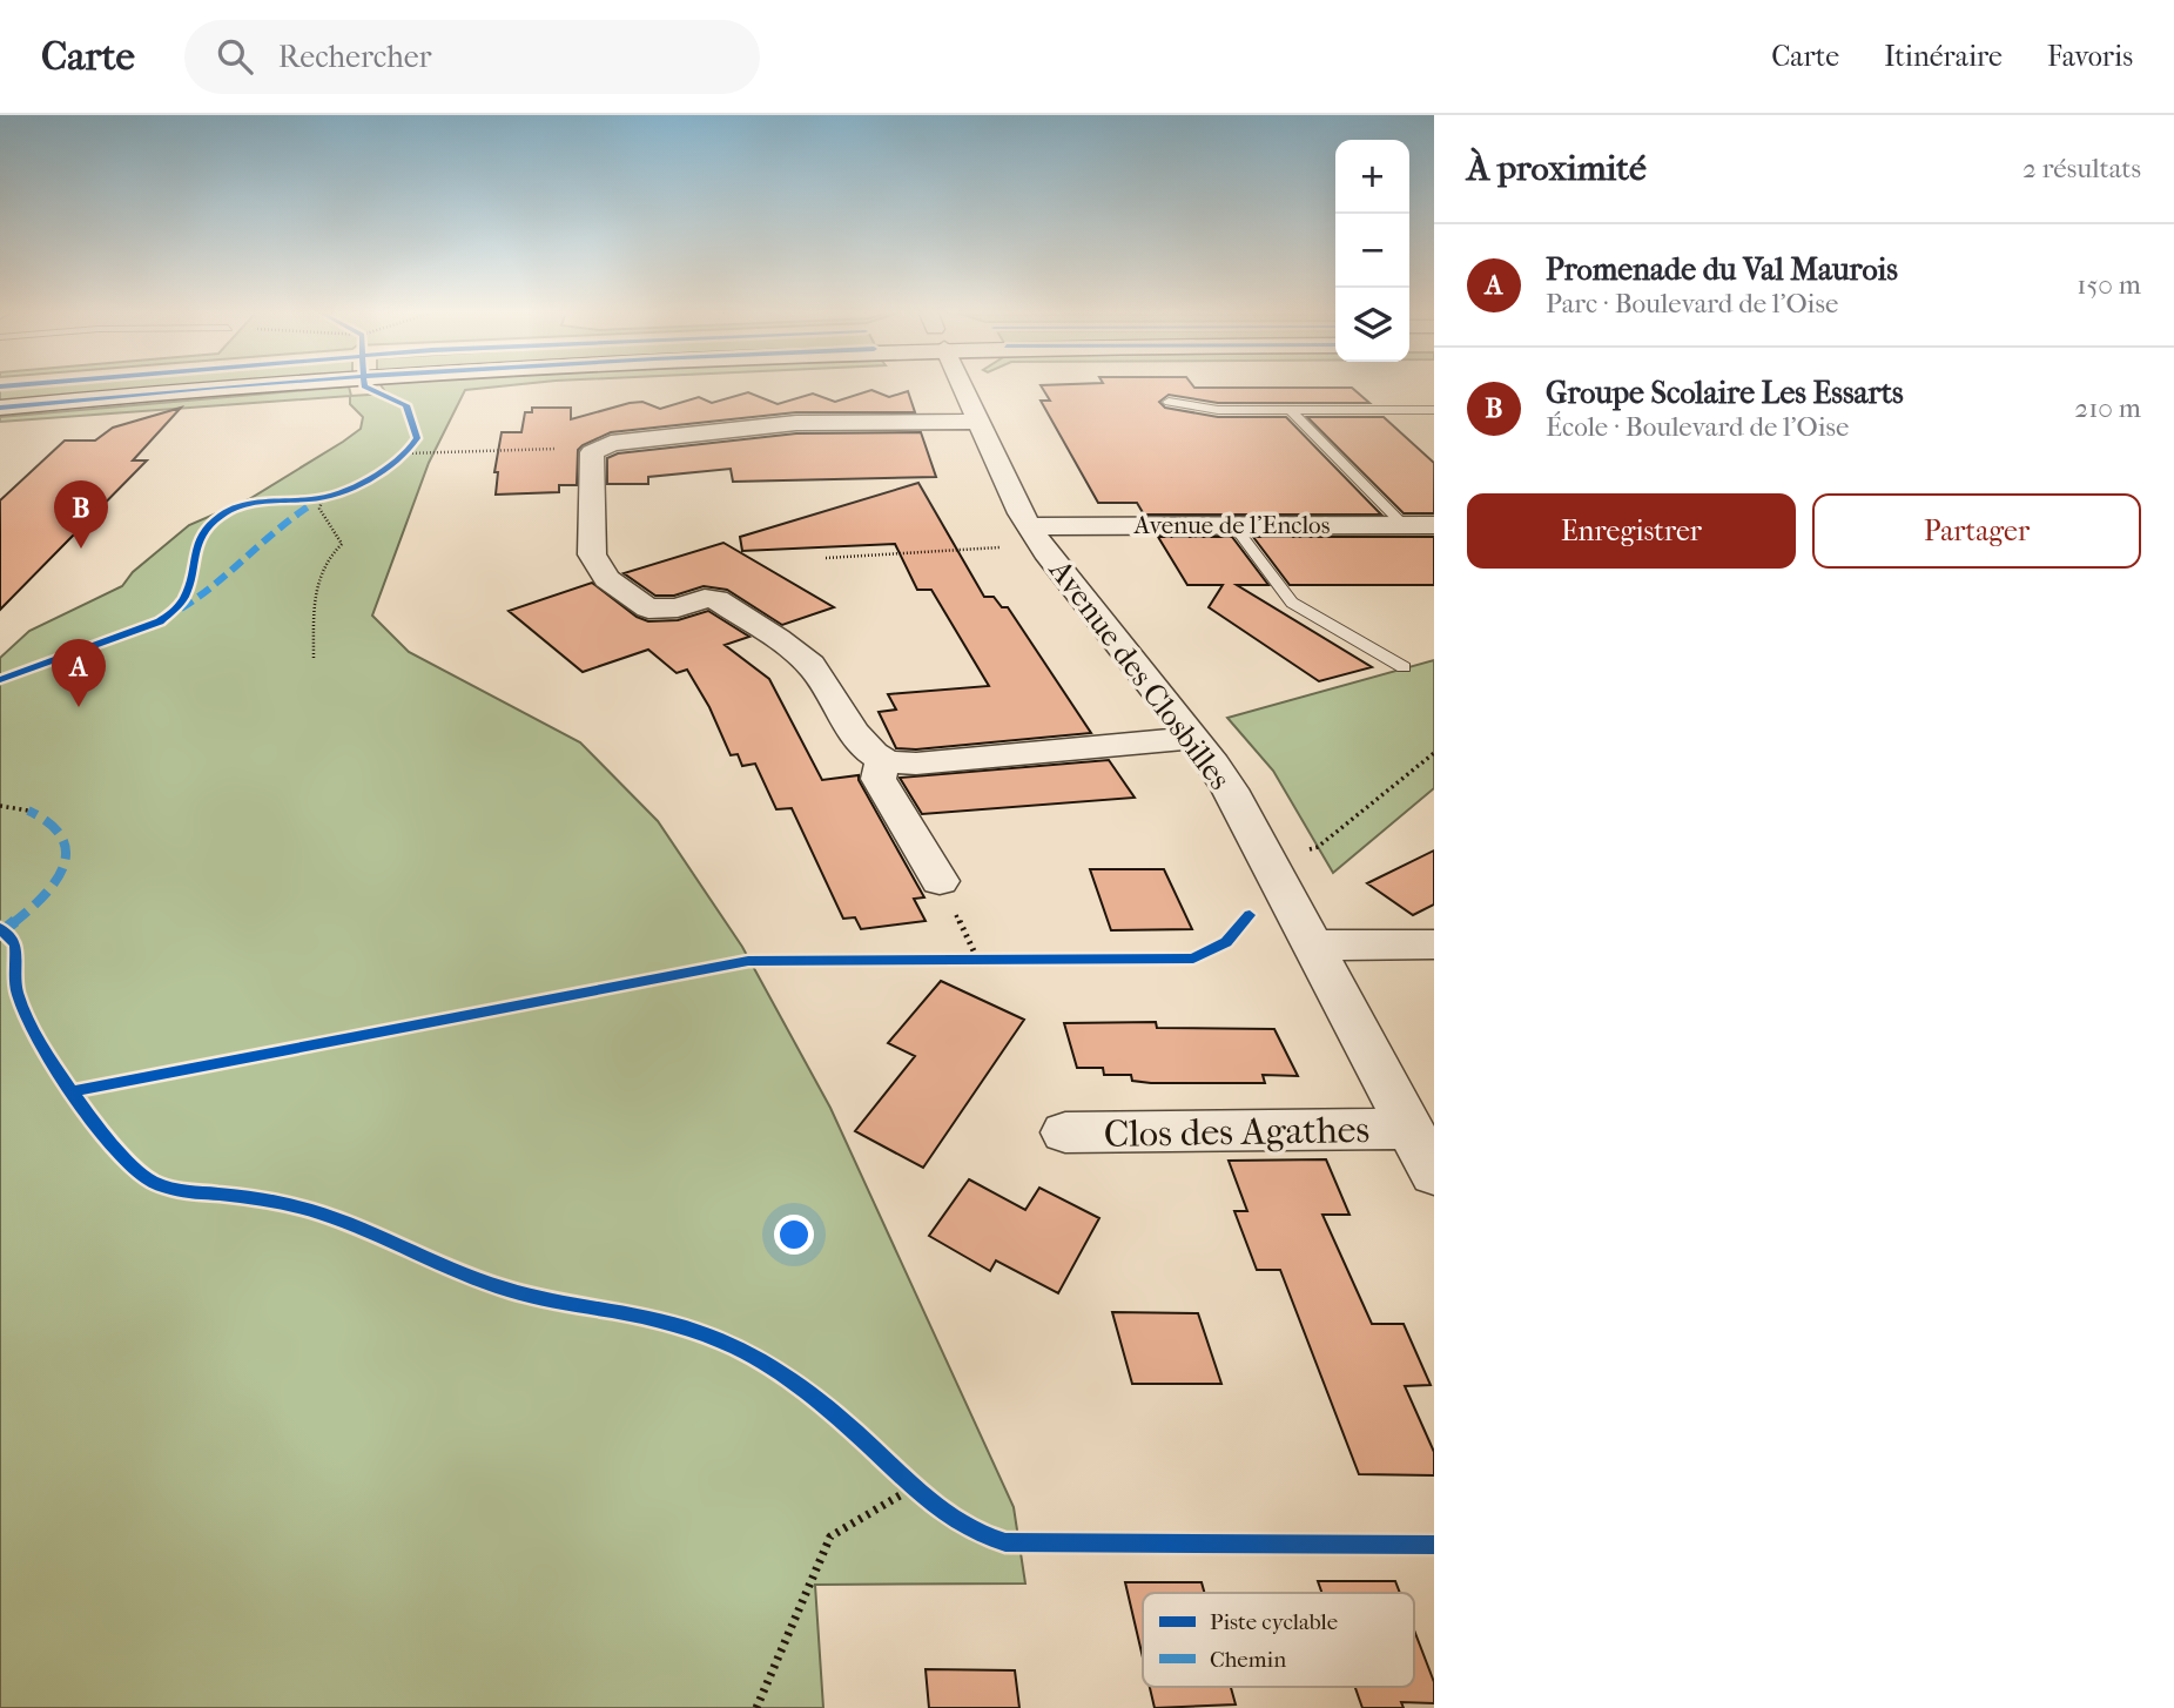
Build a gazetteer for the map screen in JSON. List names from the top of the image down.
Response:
{
  "streets": {
    "street": ["Avenue de l'Enclos", "Avenue des Closbilles", "Clos des Agathes"]
  },
  "crossings": [
    ["Avenue de l'Enclos", "Avenue des Closbilles"],
    ["Avenue des Closbilles", "Clos des Agathes"]
  ],
  "legend": ["Piste cyclable", "Chemin"],
  "page": {
    "header": "Carte",
    "search": "Rechercher",
    "nav": ["Carte", "Itinéraire", "Favoris"],
    "heading": ["À proximité", "2 résultats"],
    "map_buttons": ["+", "−"],
    "list": [
      {
        "mark": "A",
        "name": "Promenade du Val Maurois",
        "note": "Parc · Boulevard de l'Oise",
        "value": "150 m"
      },
      {
        "mark": "B",
        "name": "Groupe Scolaire Les Essarts",
        "note": "École · Boulevard de l'Oise",
        "value": "210 m"
      }
    ],
    "buttons": ["Enregistrer", "Partager"],
    "pins": ["B", "A"]
  }
}
